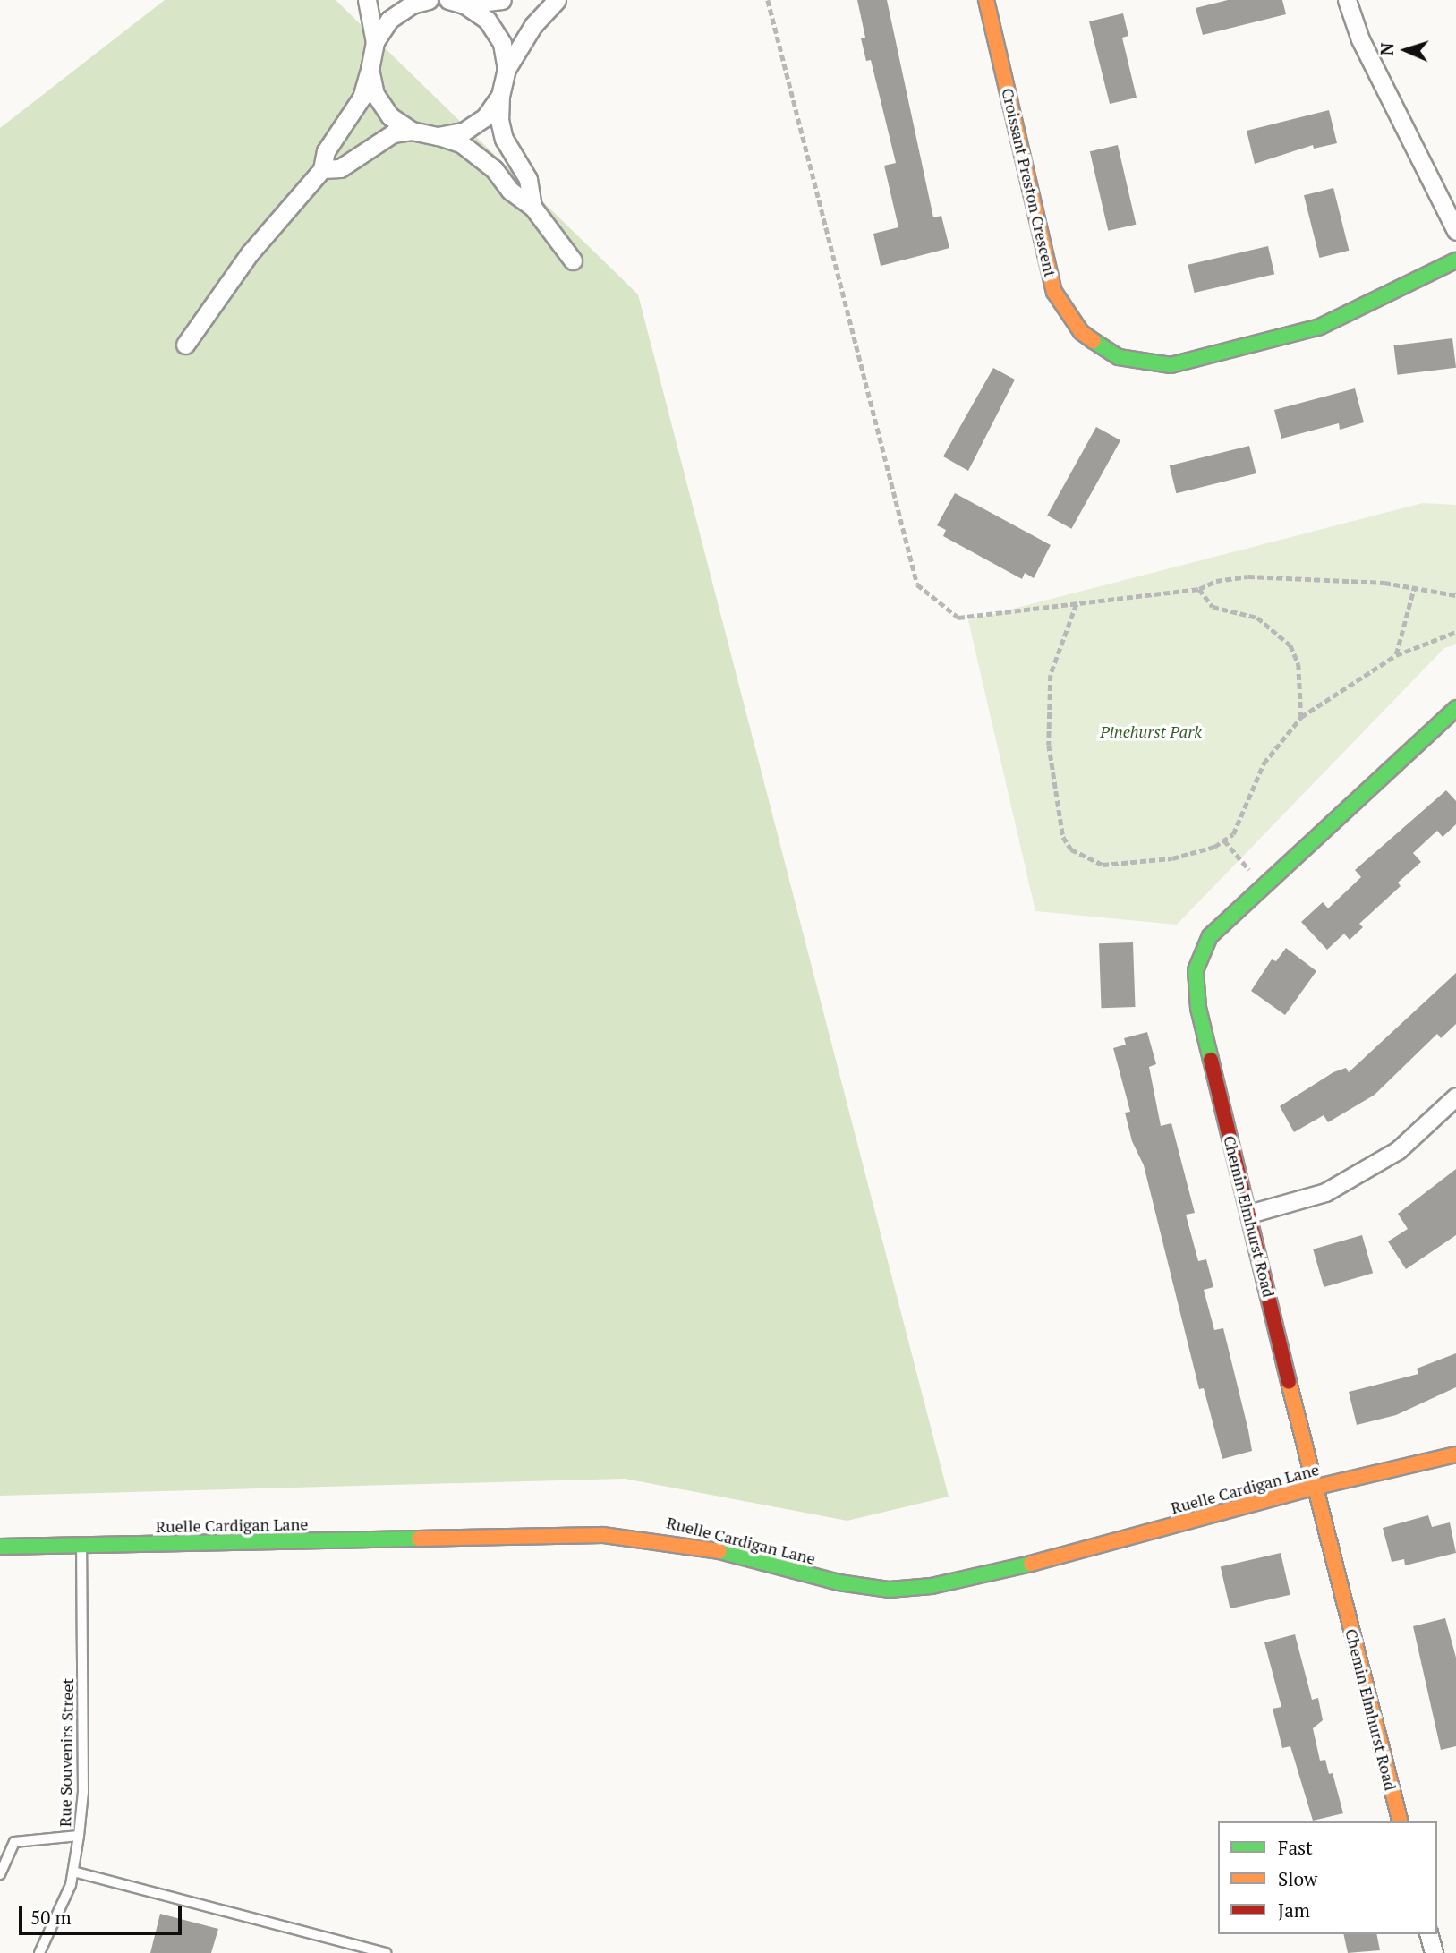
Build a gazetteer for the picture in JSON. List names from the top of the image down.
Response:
{
  "streets": {
    "street": ["Croissant Preston Crescent", "Chemin Elmhurst Road", "Ruelle Cardigan Lane"],
    "lane": ["Rue Souvenirs Street"]
  },
  "crossings": [
    ["Chemin Elmhurst Road", "Ruelle Cardigan Lane"],
    ["Ruelle Cardigan Lane", "Rue Souvenirs Street"]
  ],
  "parks": ["Pinehurst Park"],
  "legend": ["Fast", "Slow", "Jam"],
  "scale_bar": "50 m",
  "north": "left"
}
